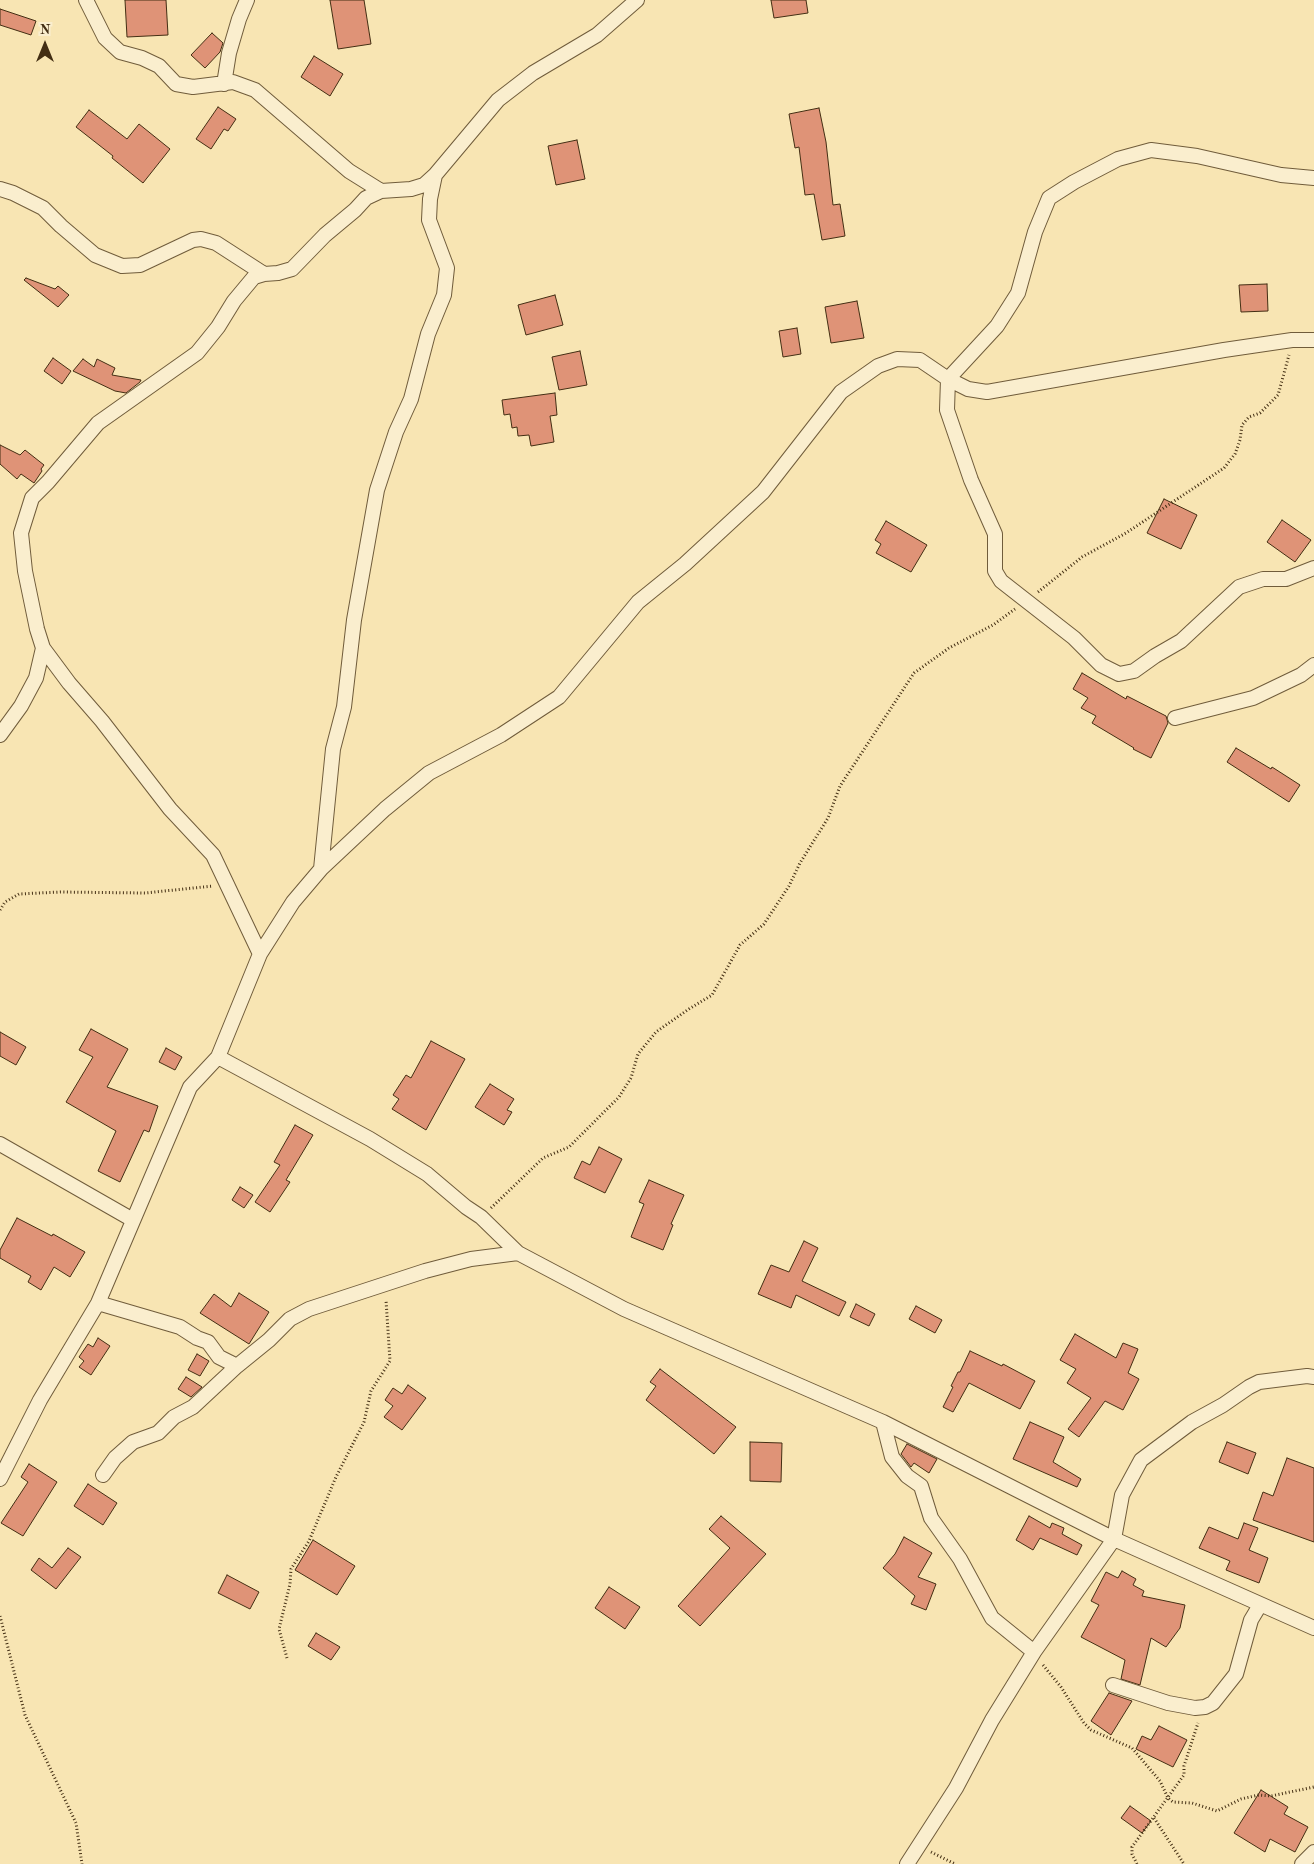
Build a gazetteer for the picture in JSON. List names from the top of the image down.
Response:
{
  "north": "top"
}
